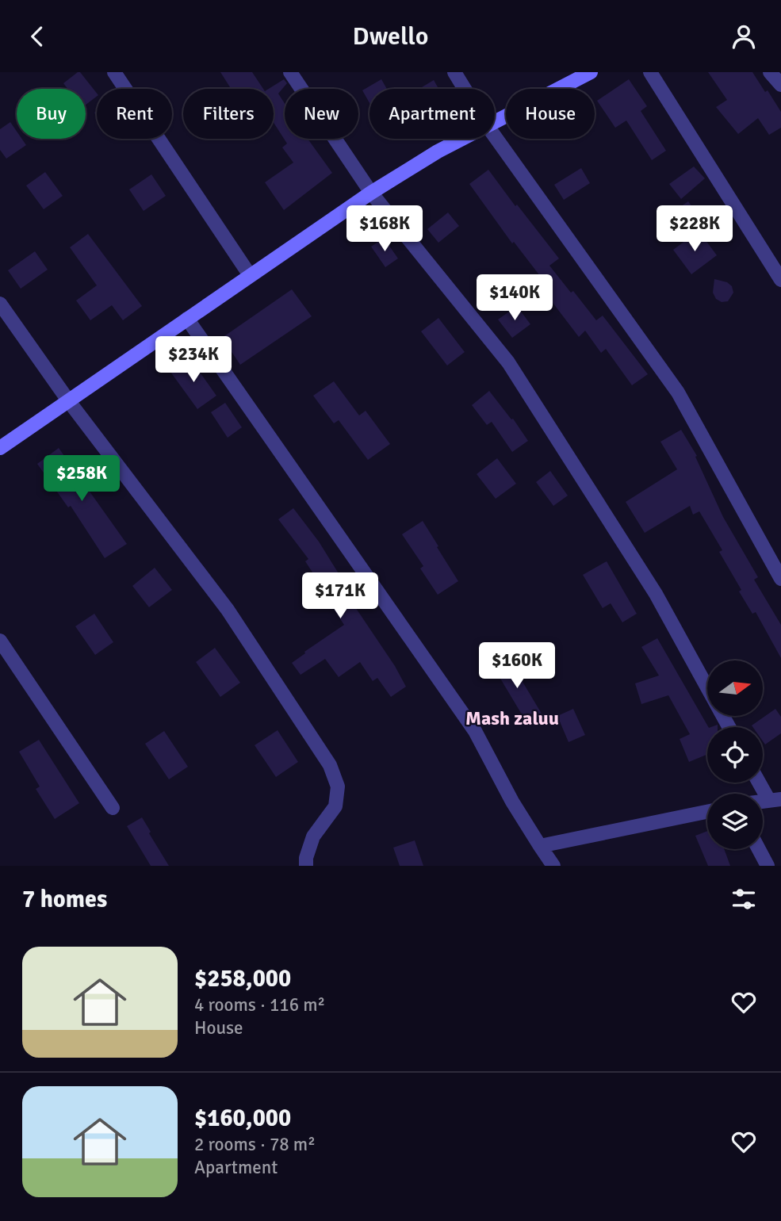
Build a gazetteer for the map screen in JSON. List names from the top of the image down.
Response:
{
  "districts": ["Mash zaluu"],
  "north": "right",
  "page": {
    "header": "Dwello",
    "chip": [
      "Buy",
      "Rent",
      "Filters",
      "New",
      "Apartment",
      "House"
    ],
    "price": [
      "$168K",
      "$228K",
      "$140K",
      "$234K",
      "$258K",
      "$171K",
      "$160K"
    ],
    "heading": "7 homes",
    "list": [
      {
        "name": "$258,000",
        "note": "4 rooms · 116 m² · House"
      },
      {
        "name": "$160,000",
        "note": "2 rooms · 78 m² · Apartment"
      }
    ]
  }
}
